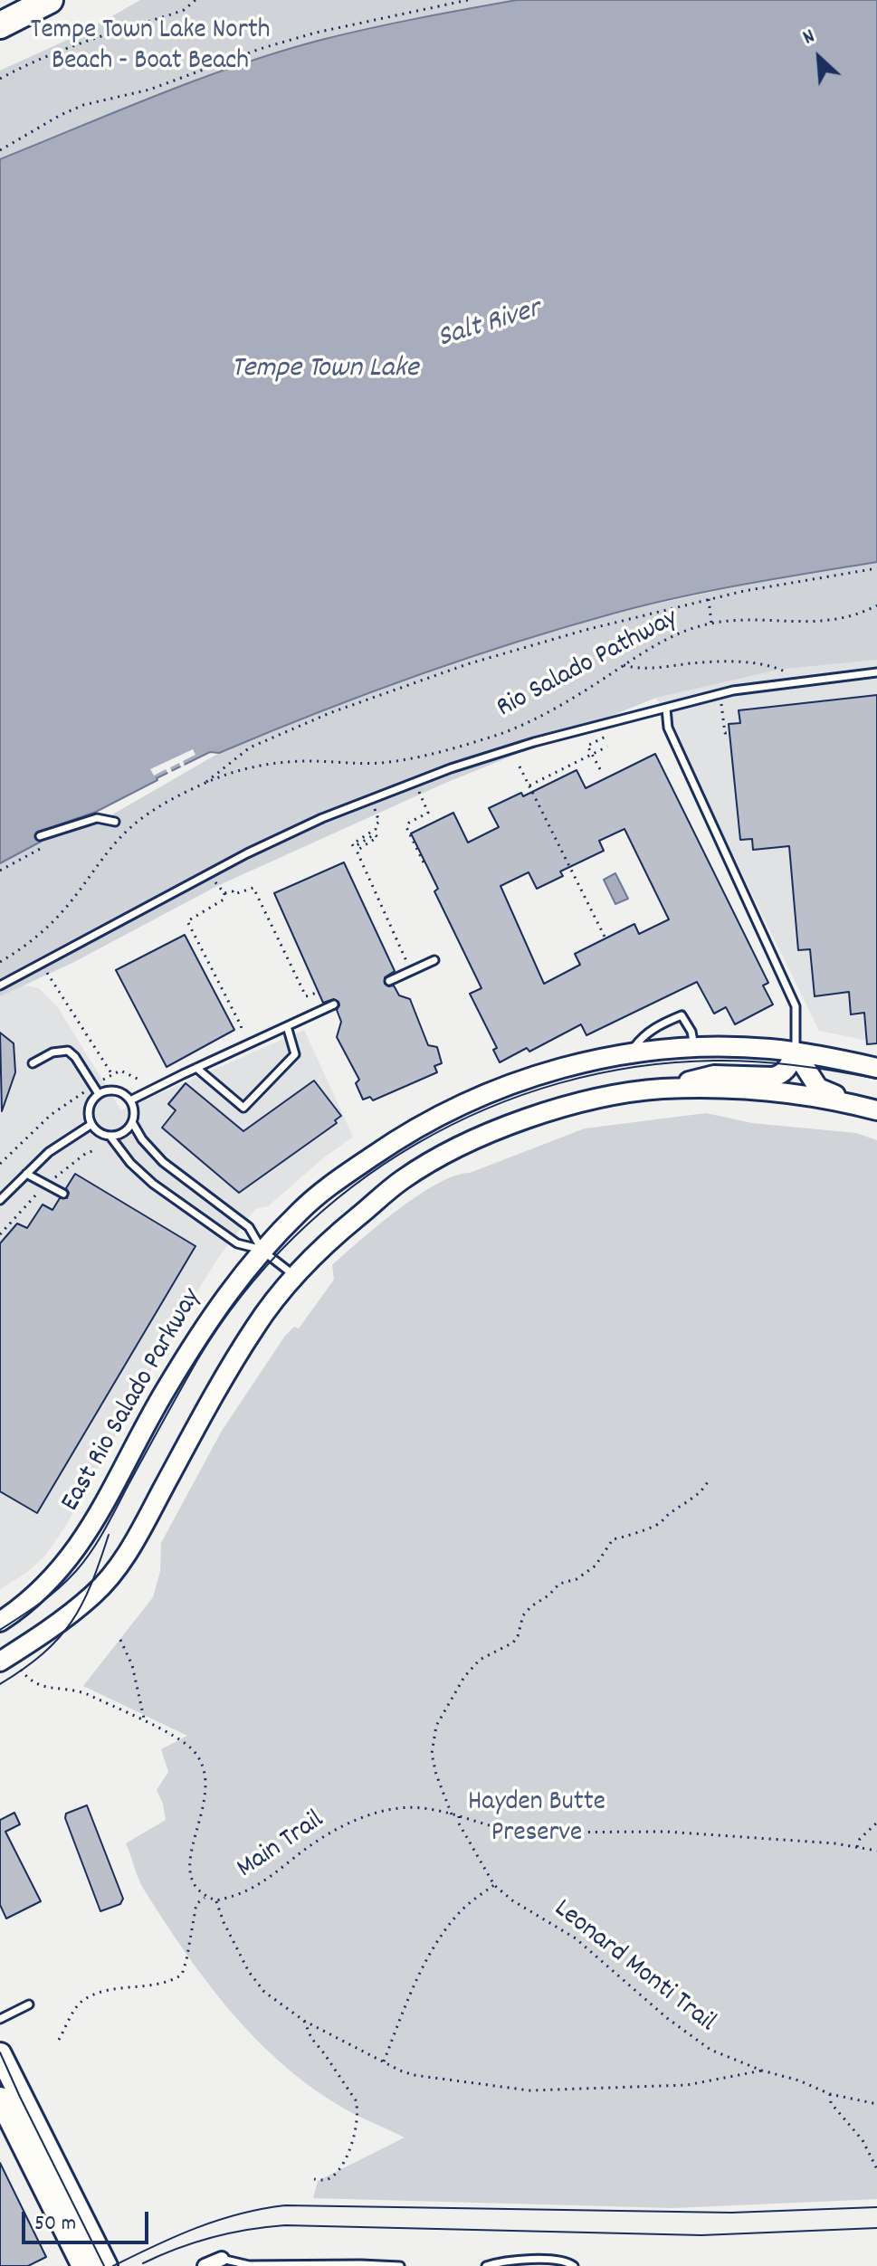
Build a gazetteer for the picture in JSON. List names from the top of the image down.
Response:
{
  "streets": {
    "main road": ["East Rio Salado Parkway"],
    "path": ["Rio Salado Pathway", "Main Trail", "Leonard Monti Trail"]
  },
  "crossings": [
    ["Main Trail", "Leonard Monti Trail"]
  ],
  "water": ["Salt River", "Tempe Town Lake"],
  "parks": ["Tempe Town Lake North Beach - Boat Beach", "Hayden Butte Preserve"],
  "scale_bar": "50 m",
  "north": "top left"
}
